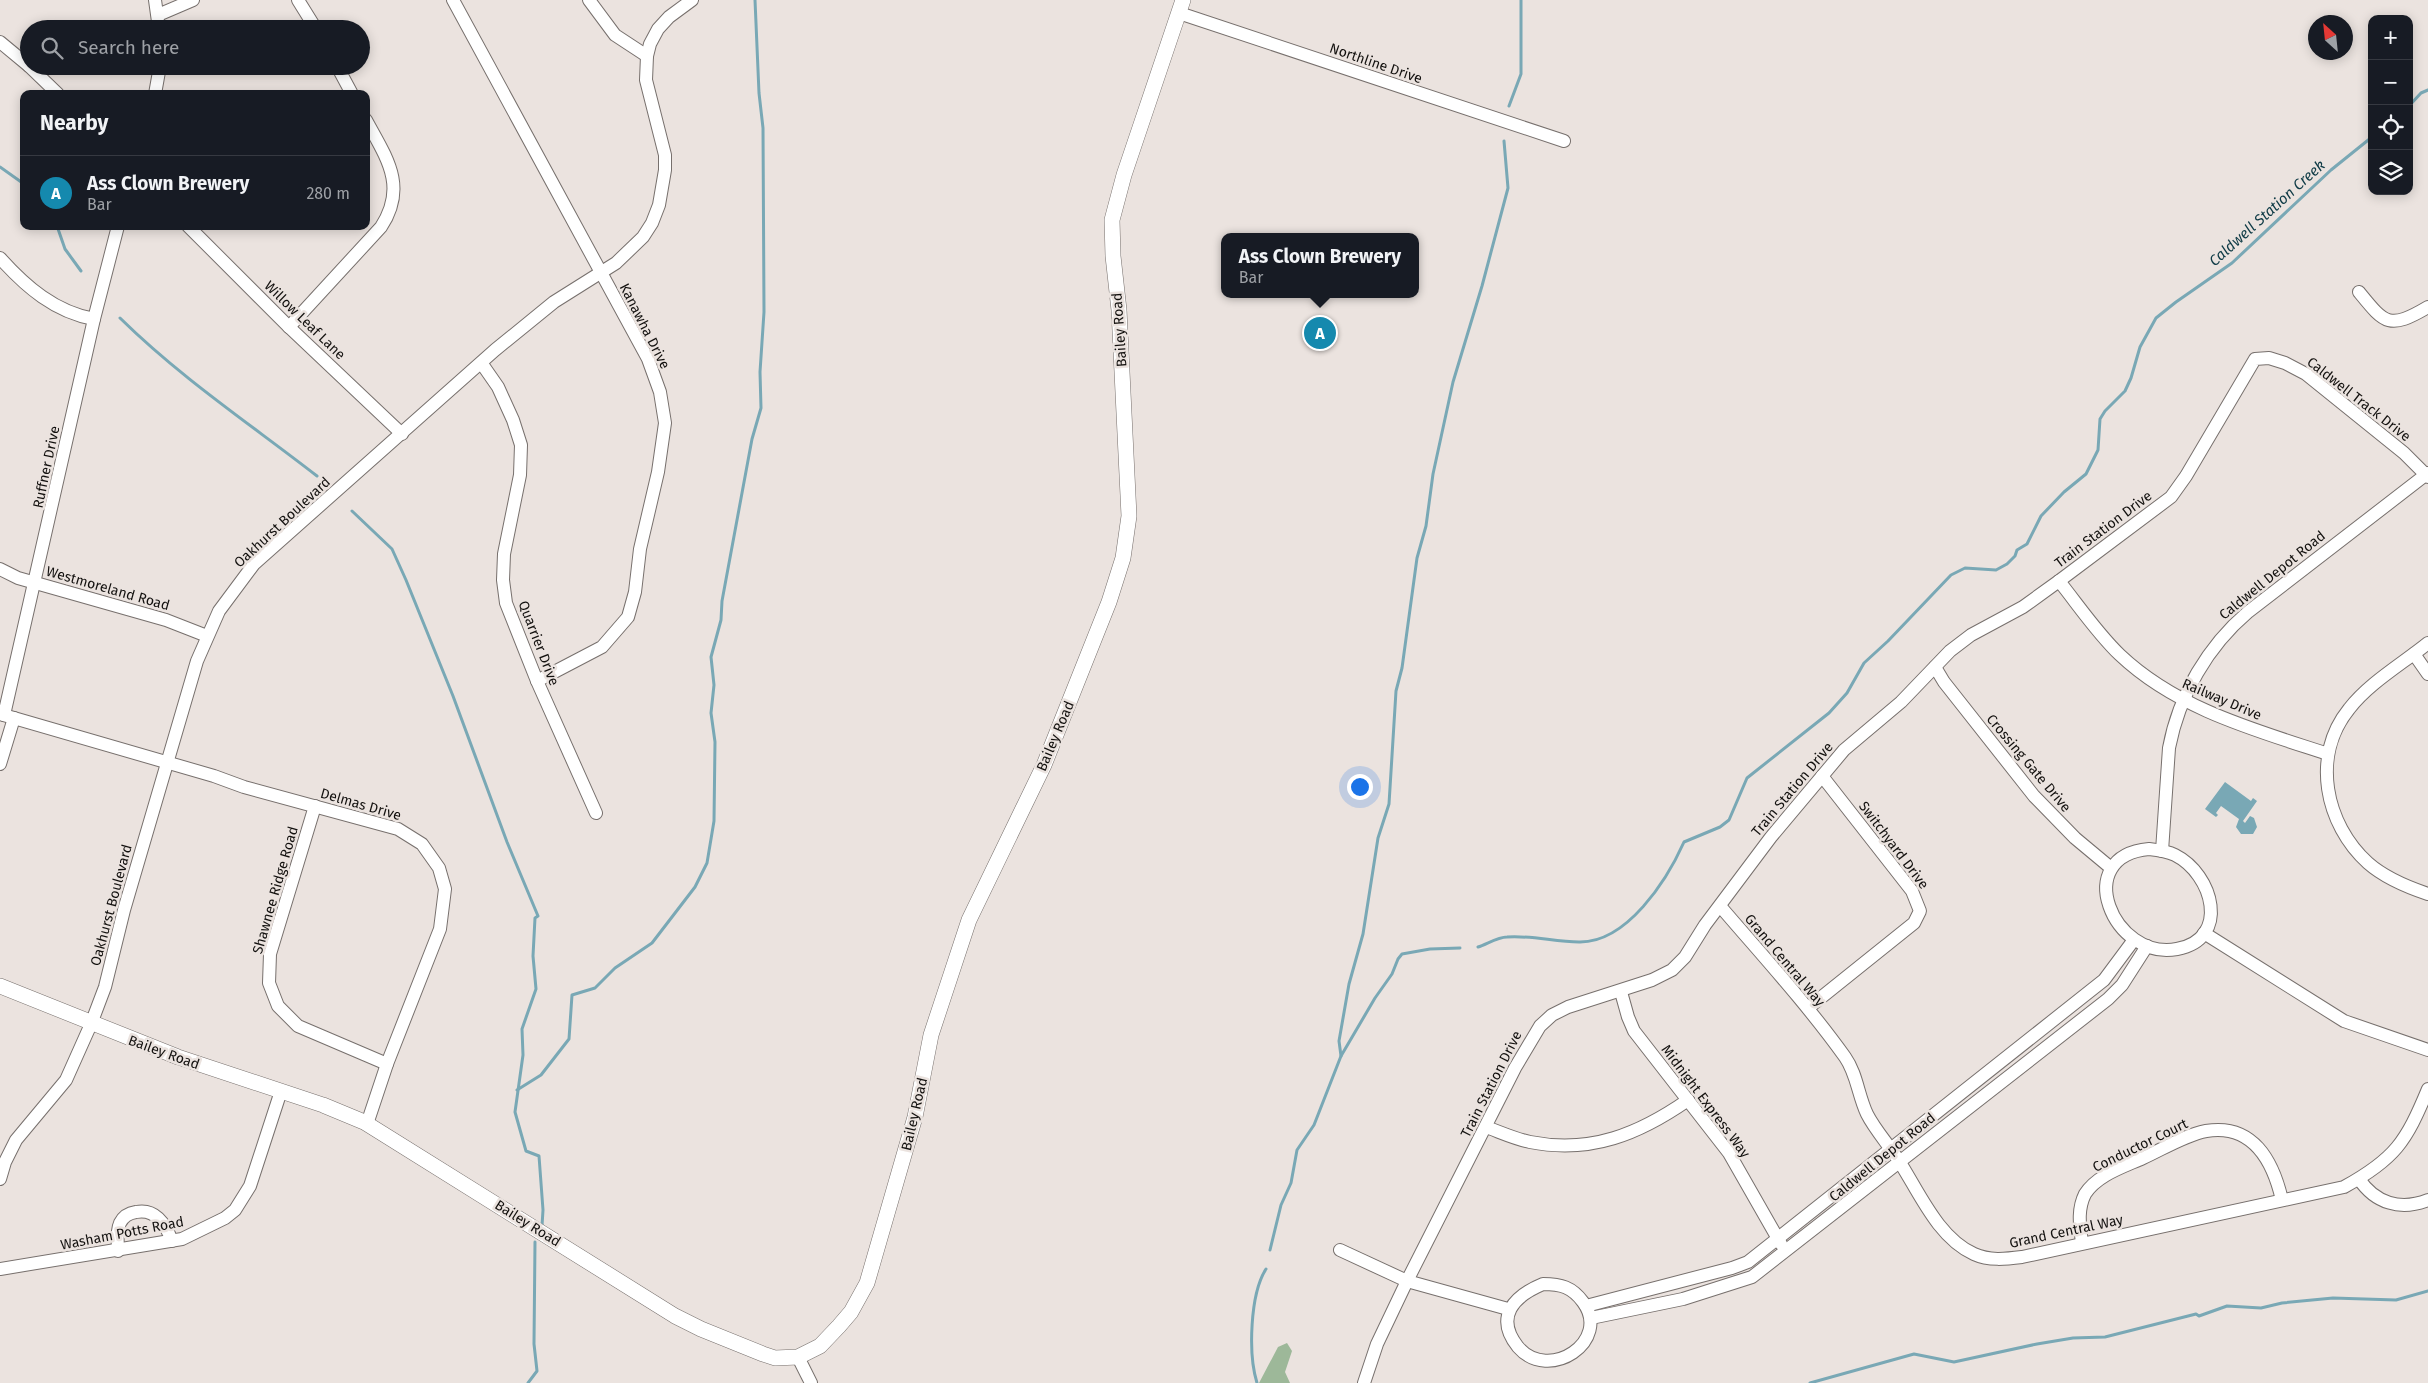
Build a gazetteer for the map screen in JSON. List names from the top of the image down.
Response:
{
  "streets": {
    "street": [
      "Northline Drive",
      "Willow Leaf Lane",
      "Kanawha Drive",
      "Bailey Road",
      "Caldwell Track Drive",
      "Ruffner Drive",
      "Oakhurst Boulevard",
      "Train Station Drive",
      "Caldwell Depot Road",
      "Westmoreland Road",
      "Quarrier Drive",
      "Railway Drive",
      "Crossing Gate Drive",
      "Delmas Drive",
      "Switchyard Drive",
      "Shawnee Ridge Road",
      "Grand Central Way",
      "Midnight Express Way",
      "Conductor Court",
      "Washam Potts Road"
    ]
  },
  "crossings": [
    ["Northline Drive", "Bailey Road"],
    ["Willow Leaf Lane", "Oakhurst Boulevard"],
    ["Kanawha Drive", "Oakhurst Boulevard"],
    ["Kanawha Drive", "Quarrier Drive"],
    ["Bailey Road", "Oakhurst Boulevard"],
    ["Bailey Road", "Delmas Drive"],
    ["Bailey Road", "Washam Potts Road"],
    ["Caldwell Track Drive", "Train Station Drive"],
    ["Caldwell Track Drive", "Caldwell Depot Road"],
    ["Ruffner Drive", "Westmoreland Road"],
    ["Ruffner Drive", "Delmas Drive"],
    ["Oakhurst Boulevard", "Westmoreland Road"],
    ["Oakhurst Boulevard", "Quarrier Drive"],
    ["Oakhurst Boulevard", "Delmas Drive"],
    ["Train Station Drive", "Railway Drive"],
    ["Train Station Drive", "Crossing Gate Drive"],
    ["Train Station Drive", "Switchyard Drive"],
    ["Train Station Drive", "Grand Central Way"],
    ["Train Station Drive", "Midnight Express Way"],
    ["Caldwell Depot Road", "Railway Drive"],
    ["Caldwell Depot Road", "Crossing Gate Drive"],
    ["Caldwell Depot Road", "Grand Central Way"],
    ["Caldwell Depot Road", "Midnight Express Way"],
    ["Delmas Drive", "Shawnee Ridge Road"],
    ["Switchyard Drive", "Grand Central Way"],
    ["Grand Central Way", "Conductor Court"]
  ],
  "water": ["Caldwell Station Creek"],
  "north": "top left",
  "page": {
    "map_buttons": ["+", "−"],
    "search": "Search here",
    "heading": "Nearby",
    "list": [
      {
        "mark": "A",
        "name": "Ass Clown Brewery",
        "note": "Bar",
        "value": "280 m"
      }
    ],
    "popup": ["Ass Clown Brewery", "Bar"],
    "pins": "A"
  }
}
